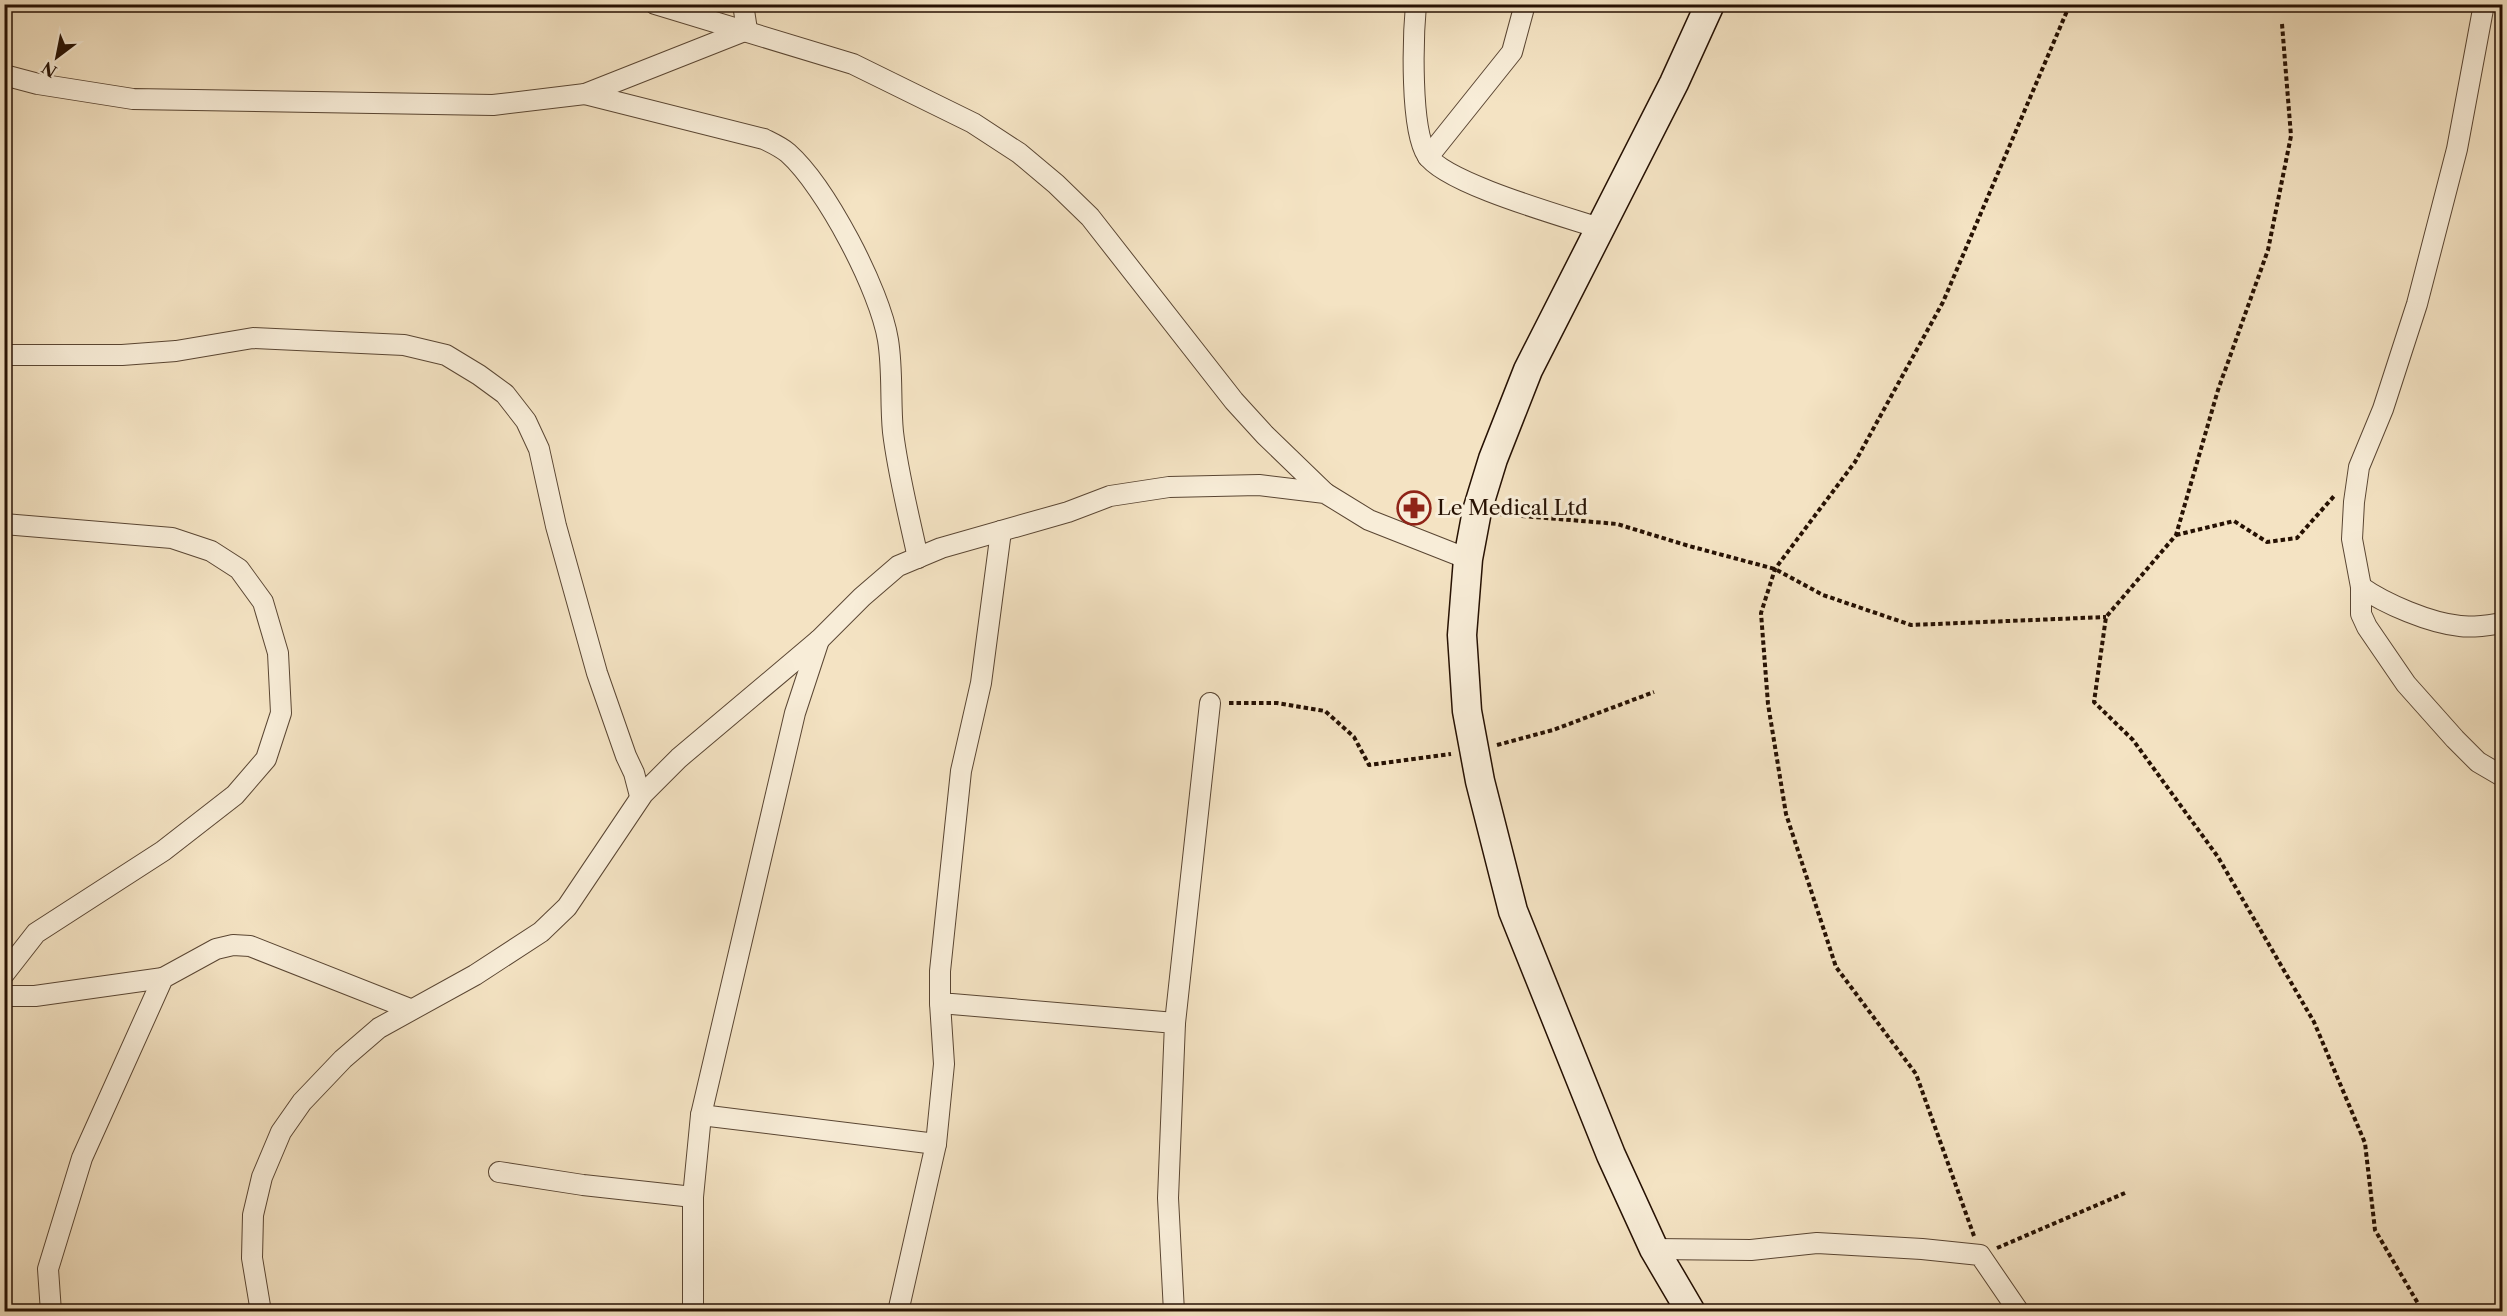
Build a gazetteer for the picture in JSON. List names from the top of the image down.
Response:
{
  "places": {
    "pharmacy": ["Le Medical Ltd"]
  },
  "north": "bottom left"
}
